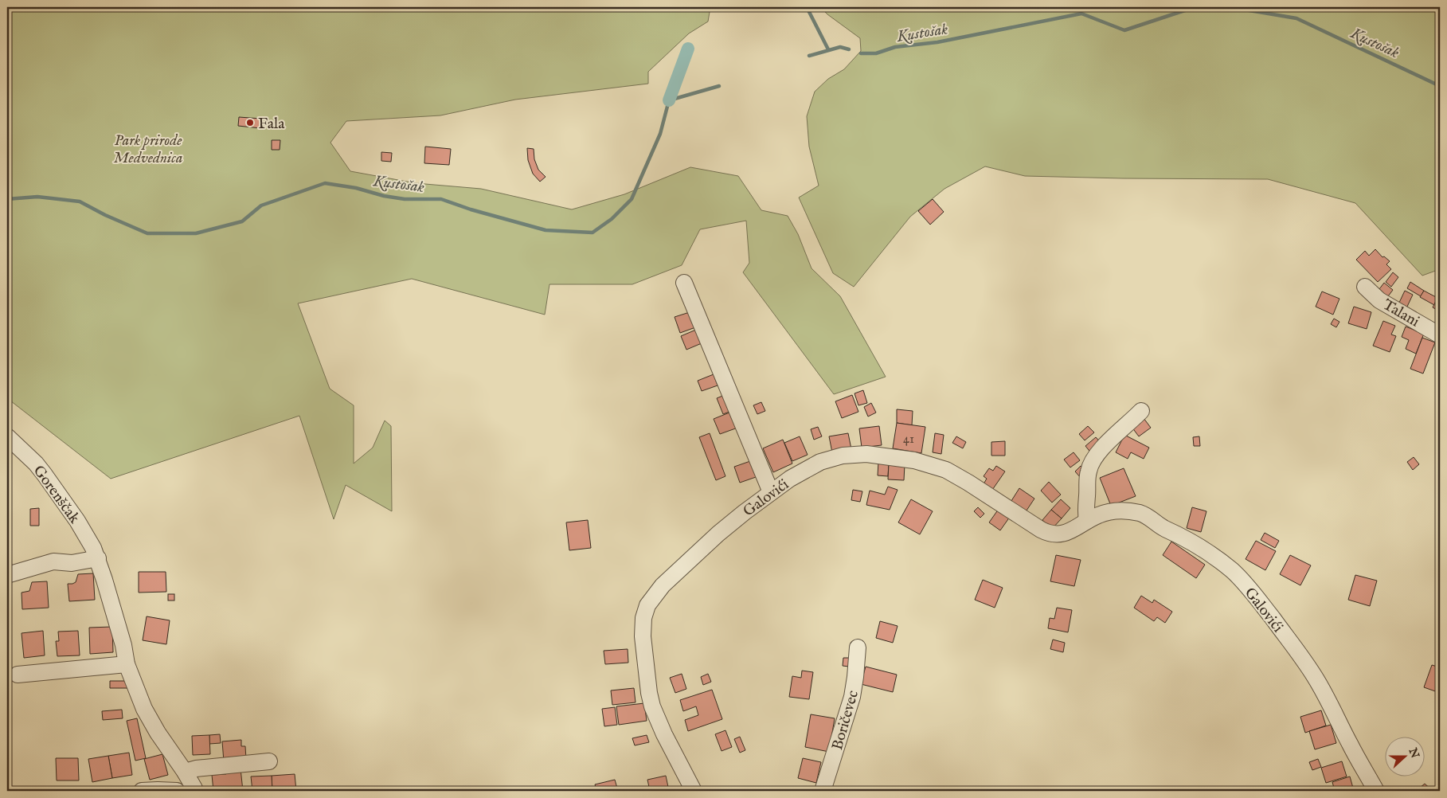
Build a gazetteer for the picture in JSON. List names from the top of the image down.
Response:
{
  "streets": {
    "street": [
      "Talani",
      "Gorenščak",
      "Galovići",
      "Boričevec"
    ]
  },
  "water": ["Kustošak"],
  "parks": ["Park prirode Medvednica"],
  "places": ["Fala"],
  "house_numbers": ["41"],
  "north": "right"
}
